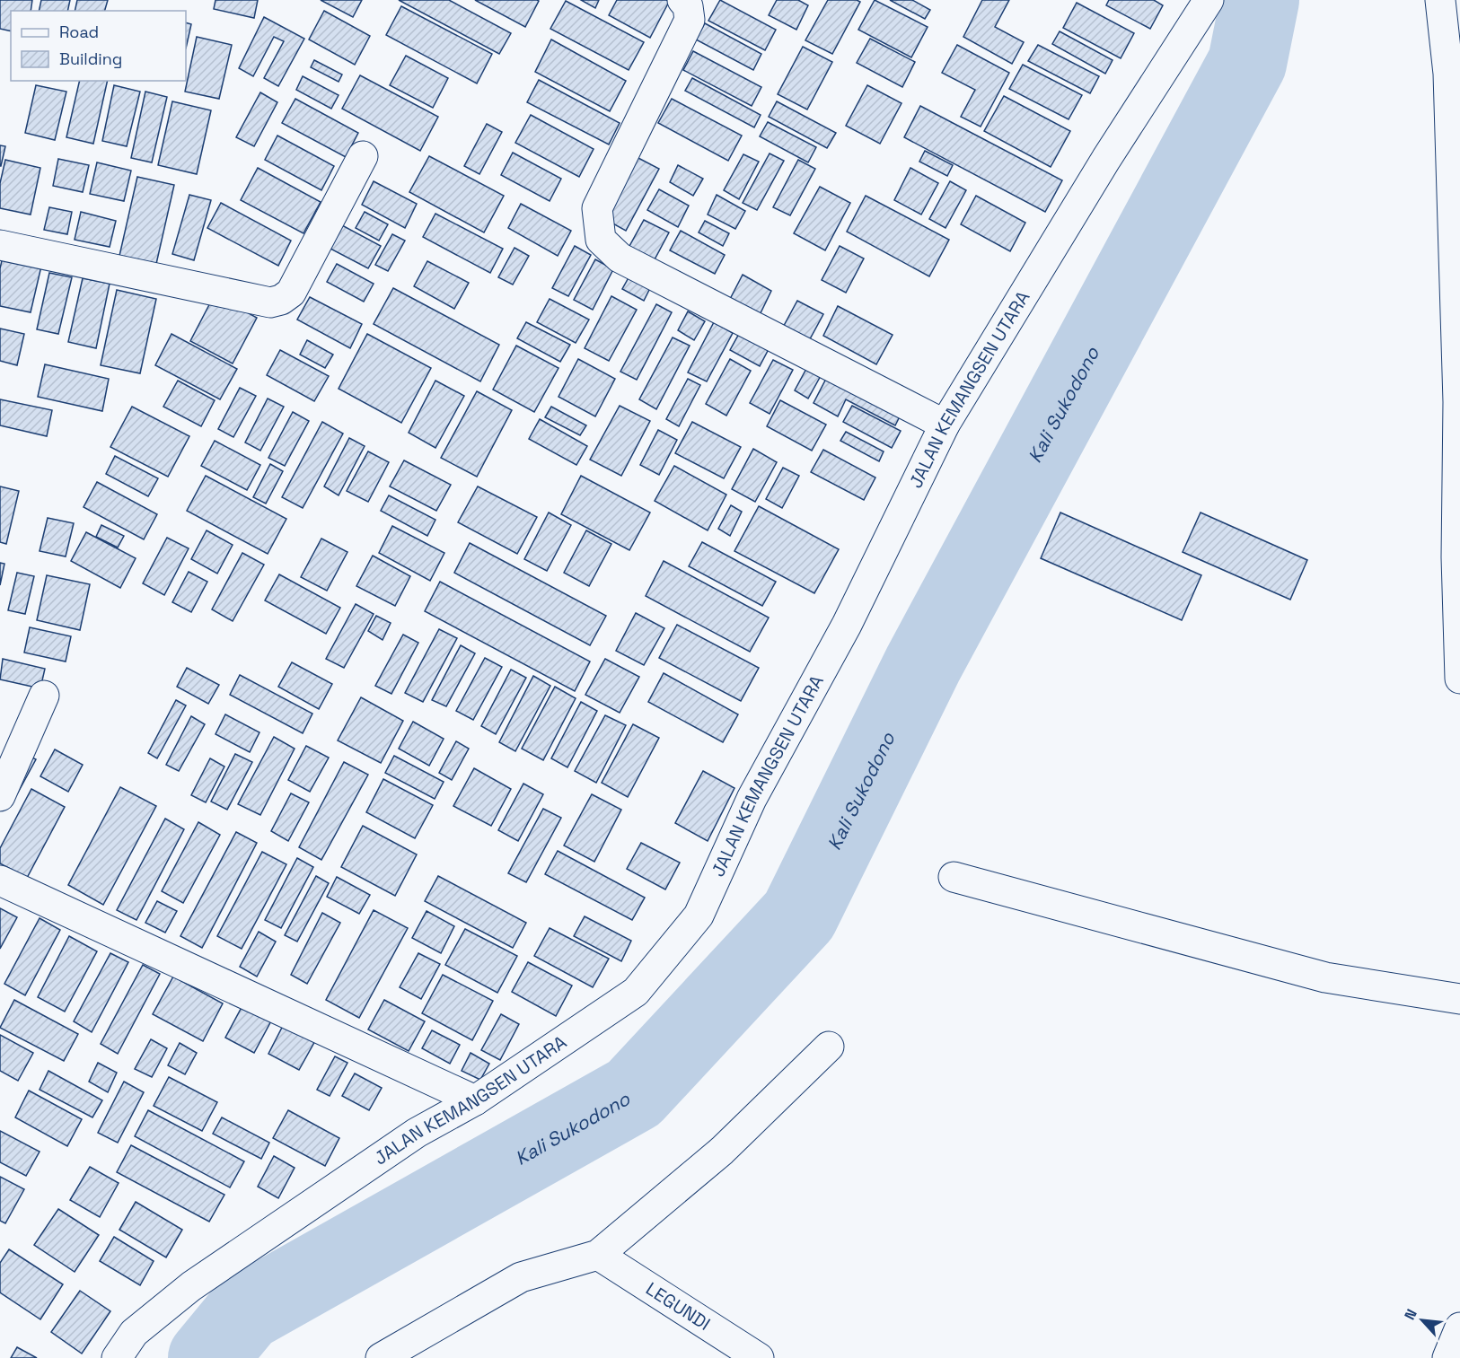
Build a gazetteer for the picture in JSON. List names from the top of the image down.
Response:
{
  "streets": {
    "street": ["JALAN KEMANGSEN UTARA", "LEGUNDI"]
  },
  "water": ["Kali Sukodono"],
  "legend": ["Road", "Building"],
  "north": "top left"
}
